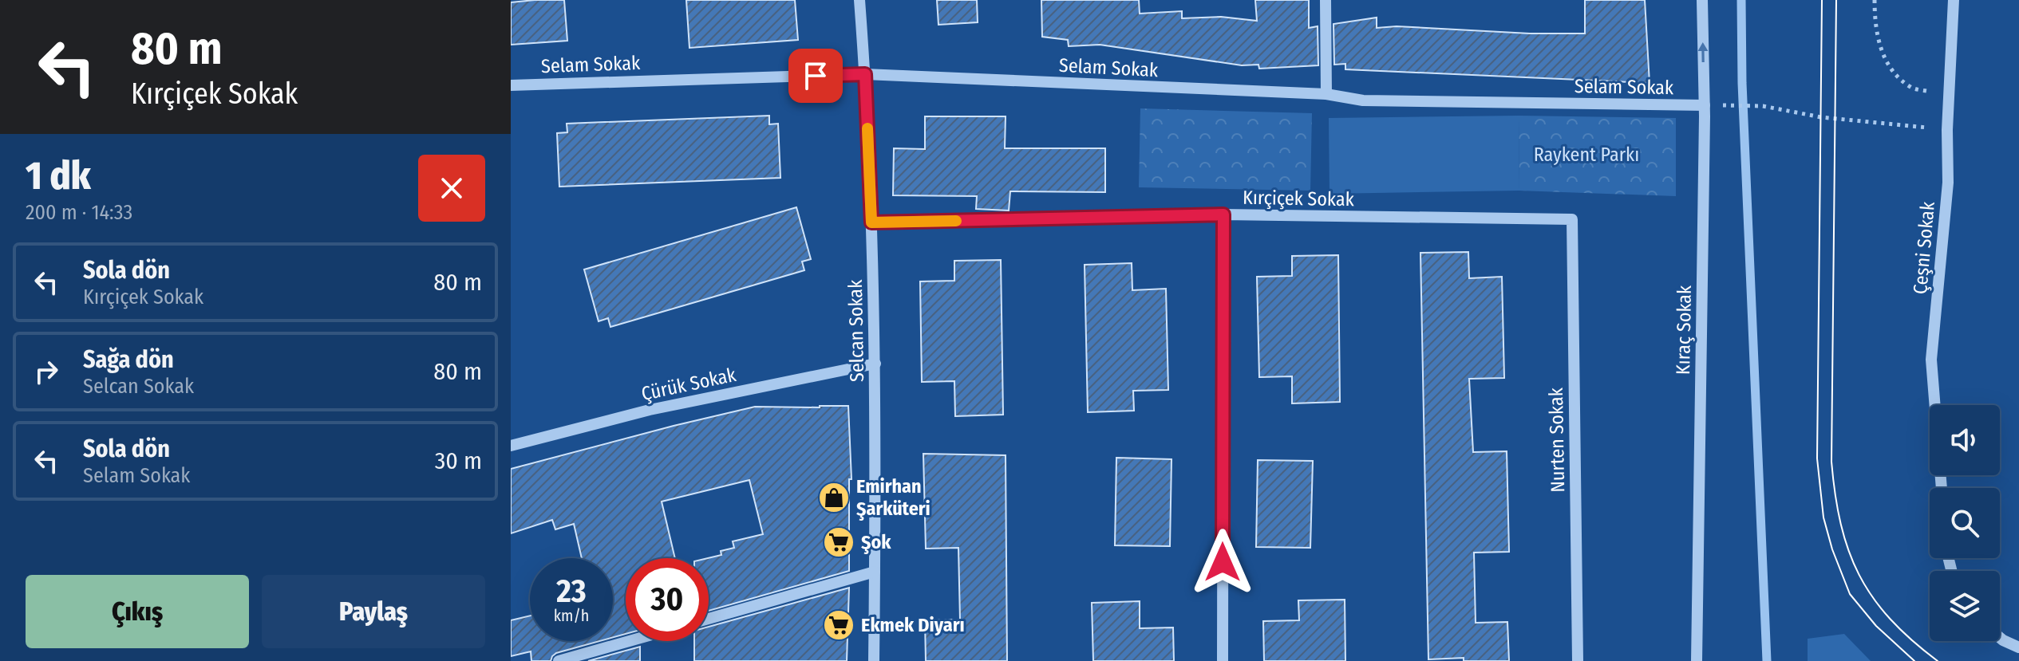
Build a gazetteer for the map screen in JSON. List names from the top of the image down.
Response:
{
  "streets": {
    "street": [
      "Selam Sokak",
      "Kırçiçek Sokak",
      "Çeşni Sokak",
      "Kıraç Sokak",
      "Selcan Sokak",
      "Çürük Sokak",
      "Nurten Sokak"
    ]
  },
  "crossings": [
    ["Selam Sokak", "Kıraç Sokak"],
    ["Selam Sokak", "Selcan Sokak"],
    ["Kırçiçek Sokak", "Selcan Sokak"],
    ["Kırçiçek Sokak", "Nurten Sokak"],
    ["Selcan Sokak", "Çürük Sokak"]
  ],
  "parks": ["Raykent Parkı"],
  "places": {
    "shop": ["Emirhan Şarküteri"],
    "supermarket": ["Şok", "Ekmek Diyarı"]
  },
  "page": {
    "turn": ["80 m", "Kırçiçek Sokak"],
    "heading": ["1 dk", "200 m · 14:33"],
    "list": [
      {
        "name": "Sola dön",
        "note": "Kırçiçek Sokak",
        "value": "80 m"
      },
      {
        "name": "Sağa dön",
        "note": "Selcan Sokak",
        "value": "80 m"
      },
      {
        "name": "Sola dön",
        "note": "Selam Sokak",
        "value": "30 m"
      }
    ],
    "speed": "23 km/h",
    "limit": "30",
    "buttons": ["Çıkış", "Paylaş"]
  }
}
